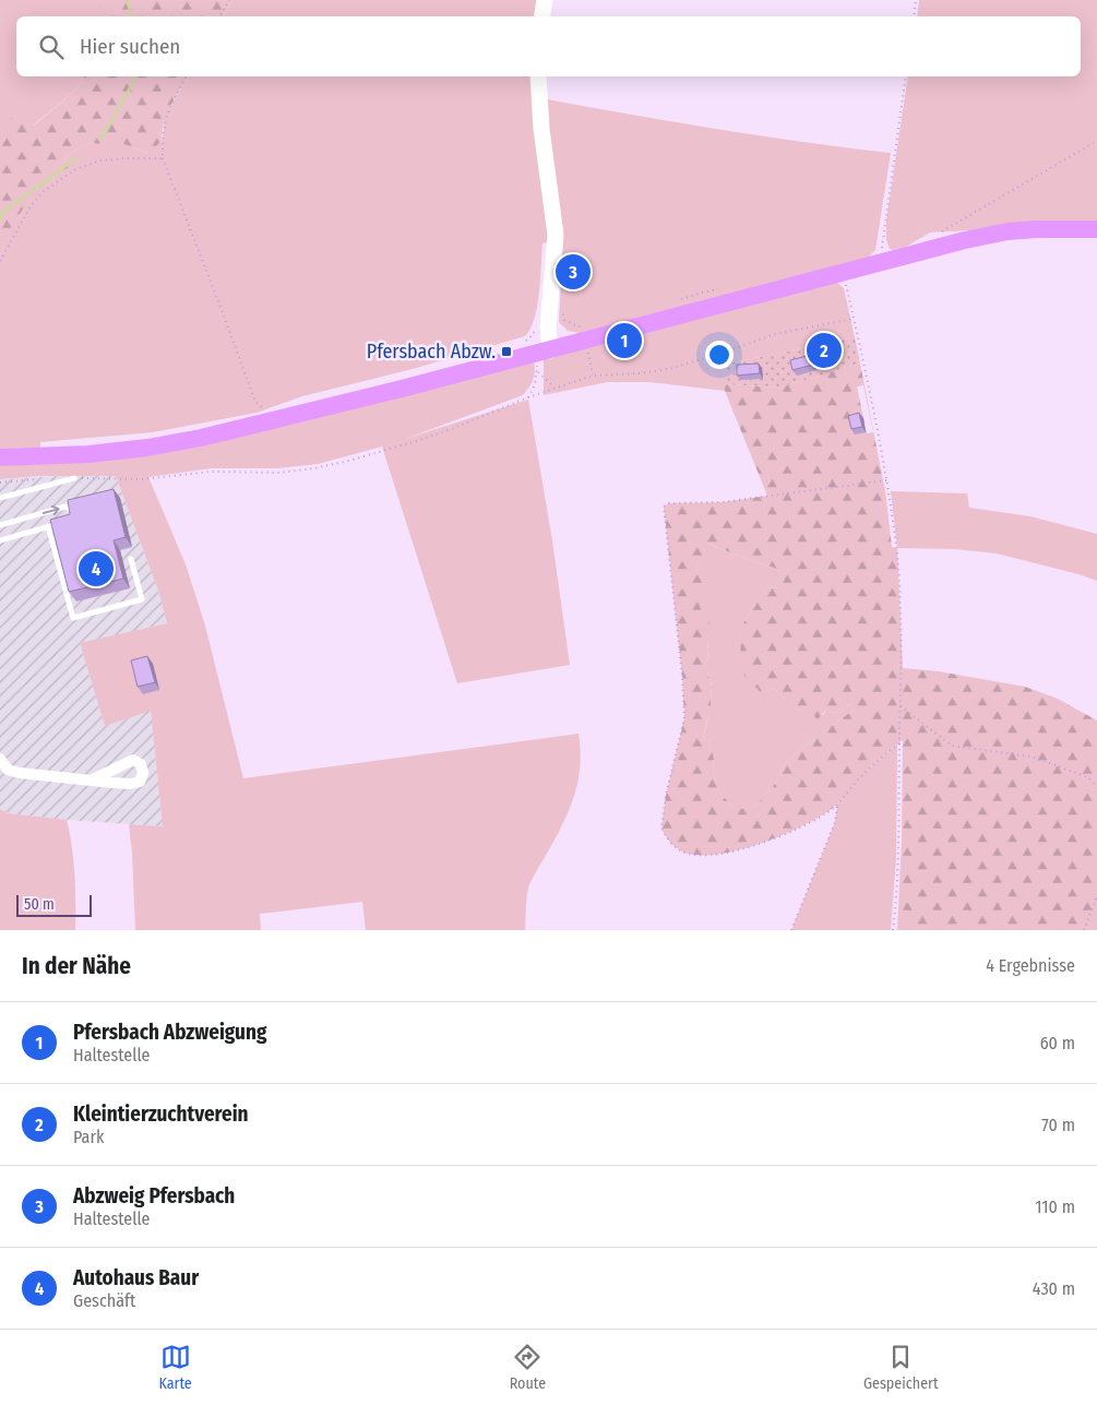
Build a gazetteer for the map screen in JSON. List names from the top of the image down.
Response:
{
  "places": {
    "transit": ["Pfersbach Abzw."]
  },
  "scale_bar": "50 m",
  "page": {
    "search": "Hier suchen",
    "pins": [
      "3",
      "1",
      "2",
      "4"
    ],
    "scale": "50 m",
    "heading": ["In der Nähe", "4 Ergebnisse"],
    "list": [
      {
        "mark": "1",
        "name": "Pfersbach Abzweigung",
        "note": "Haltestelle",
        "value": "60 m"
      },
      {
        "mark": "2",
        "name": "Kleintierzuchtverein",
        "note": "Park",
        "value": "70 m"
      },
      {
        "mark": "3",
        "name": "Abzweig Pfersbach",
        "note": "Haltestelle",
        "value": "110 m"
      },
      {
        "mark": "4",
        "name": "Autohaus Baur",
        "note": "Geschäft",
        "value": "430 m"
      }
    ],
    "nav": ["Karte", "Route", "Gespeichert"]
  }
}
